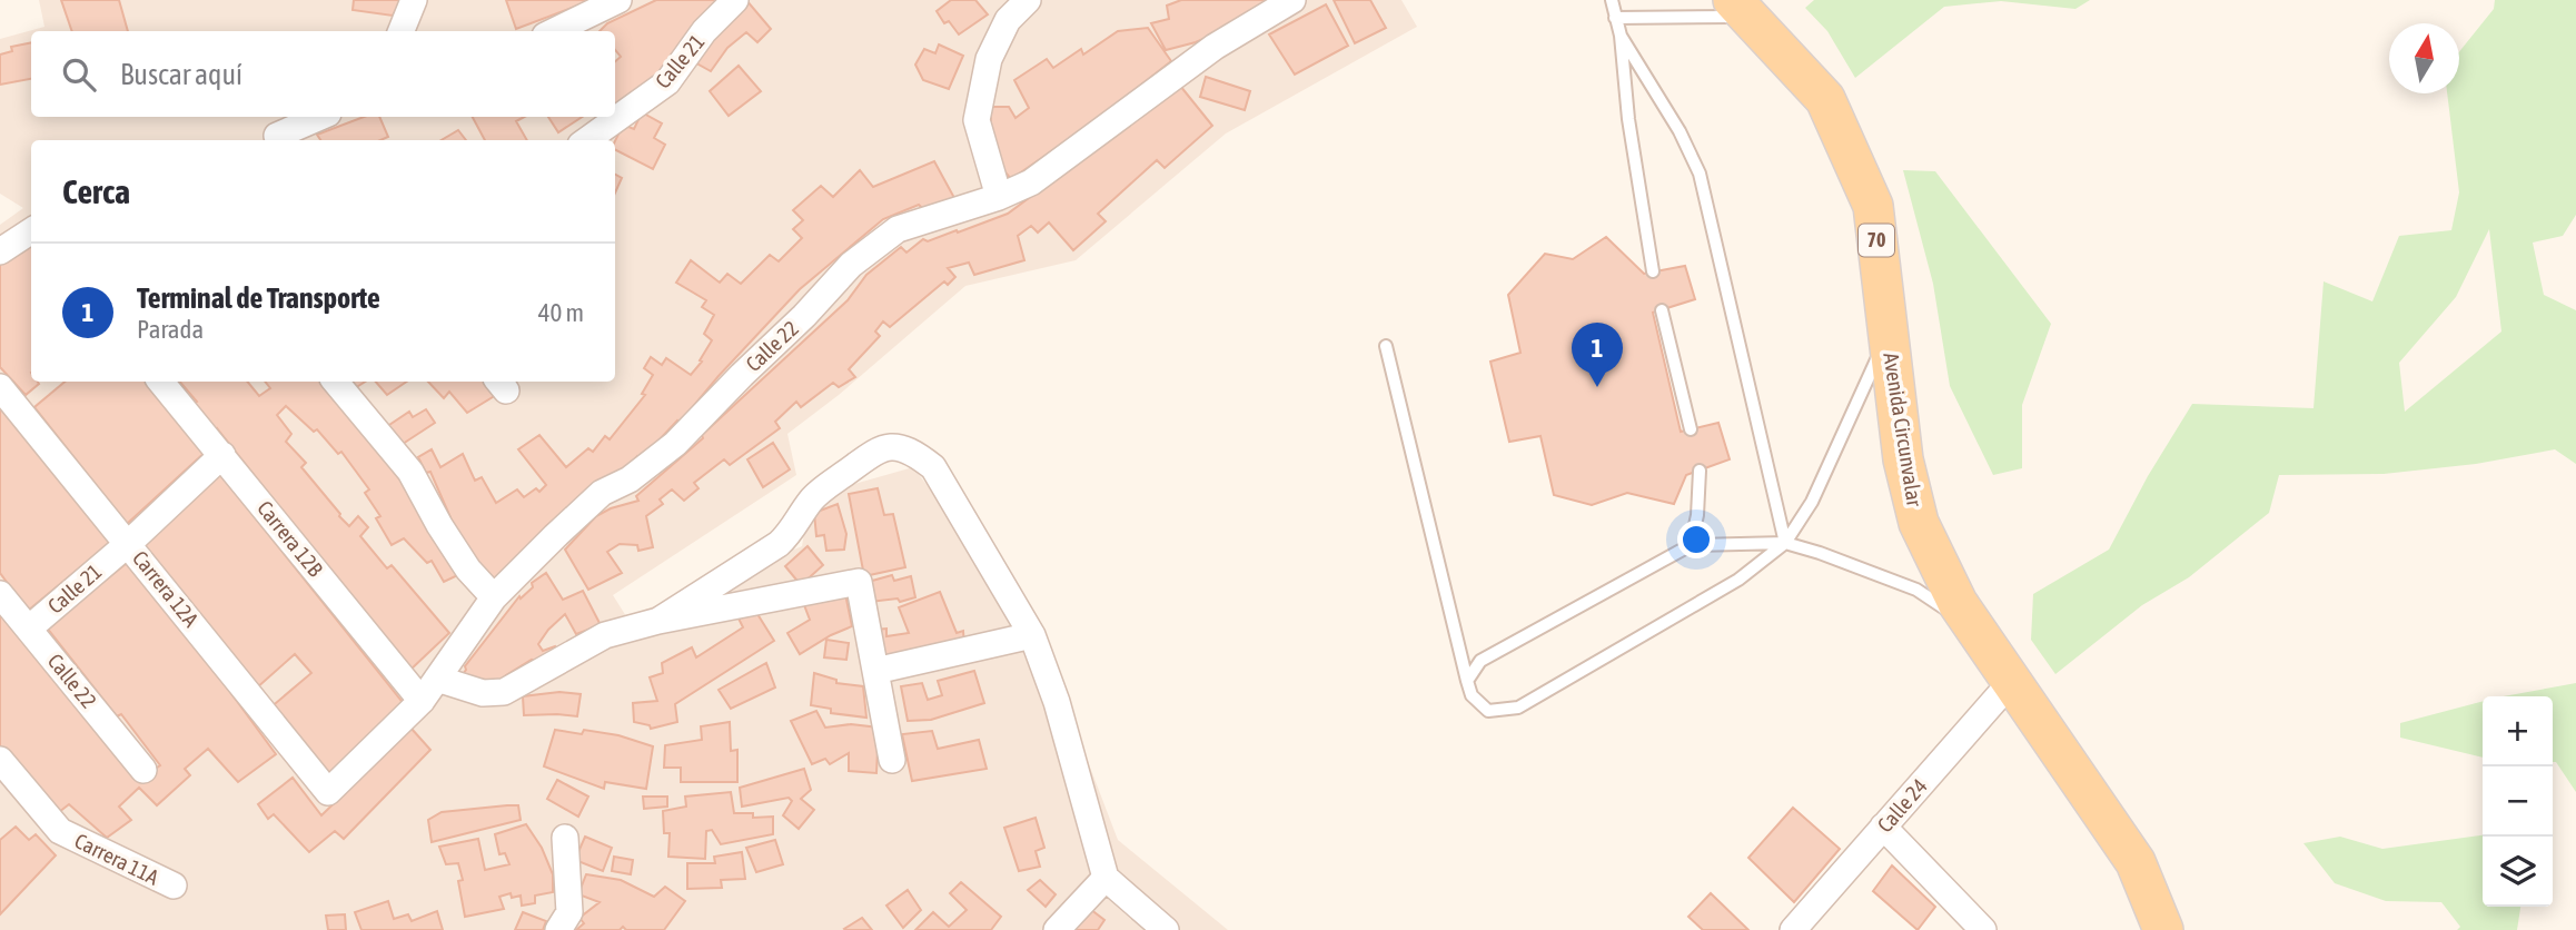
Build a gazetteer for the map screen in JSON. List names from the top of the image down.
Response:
{
  "streets": {
    "main road": ["70", "Avenida Circunvalar"],
    "street": [
      "Calle 21",
      "Calle 22",
      "Carrera 12B",
      "Carrera 12A",
      "Calle 24",
      "Carrera 11A"
    ]
  },
  "crossings": [
    ["Calle 21", "Calle 22"],
    ["Calle 21", "Carrera 12B"],
    ["Calle 21", "Carrera 12A"],
    ["Calle 22", "Carrera 12B"],
    ["Calle 22", "Carrera 12A"],
    ["Avenida Circunvalar", "Calle 24"]
  ],
  "north": "top",
  "page": {
    "search": "Buscar aquí",
    "heading": "Cerca",
    "list": [
      {
        "mark": "1",
        "name": "Terminal de Transporte",
        "note": "Parada",
        "value": "40 m"
      }
    ],
    "pins": "1",
    "map_buttons": ["+", "−"]
  }
}
